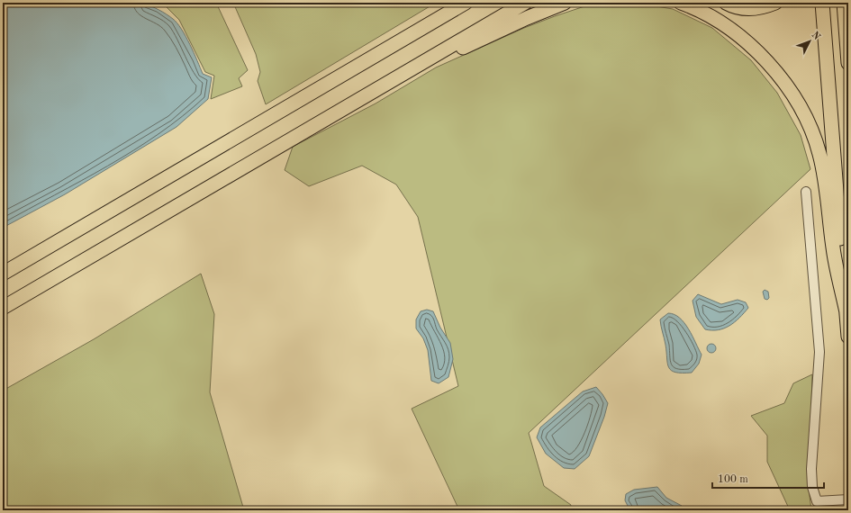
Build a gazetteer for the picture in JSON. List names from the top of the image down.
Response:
{
  "scale_bar": "100 m",
  "north": "top right"
}
